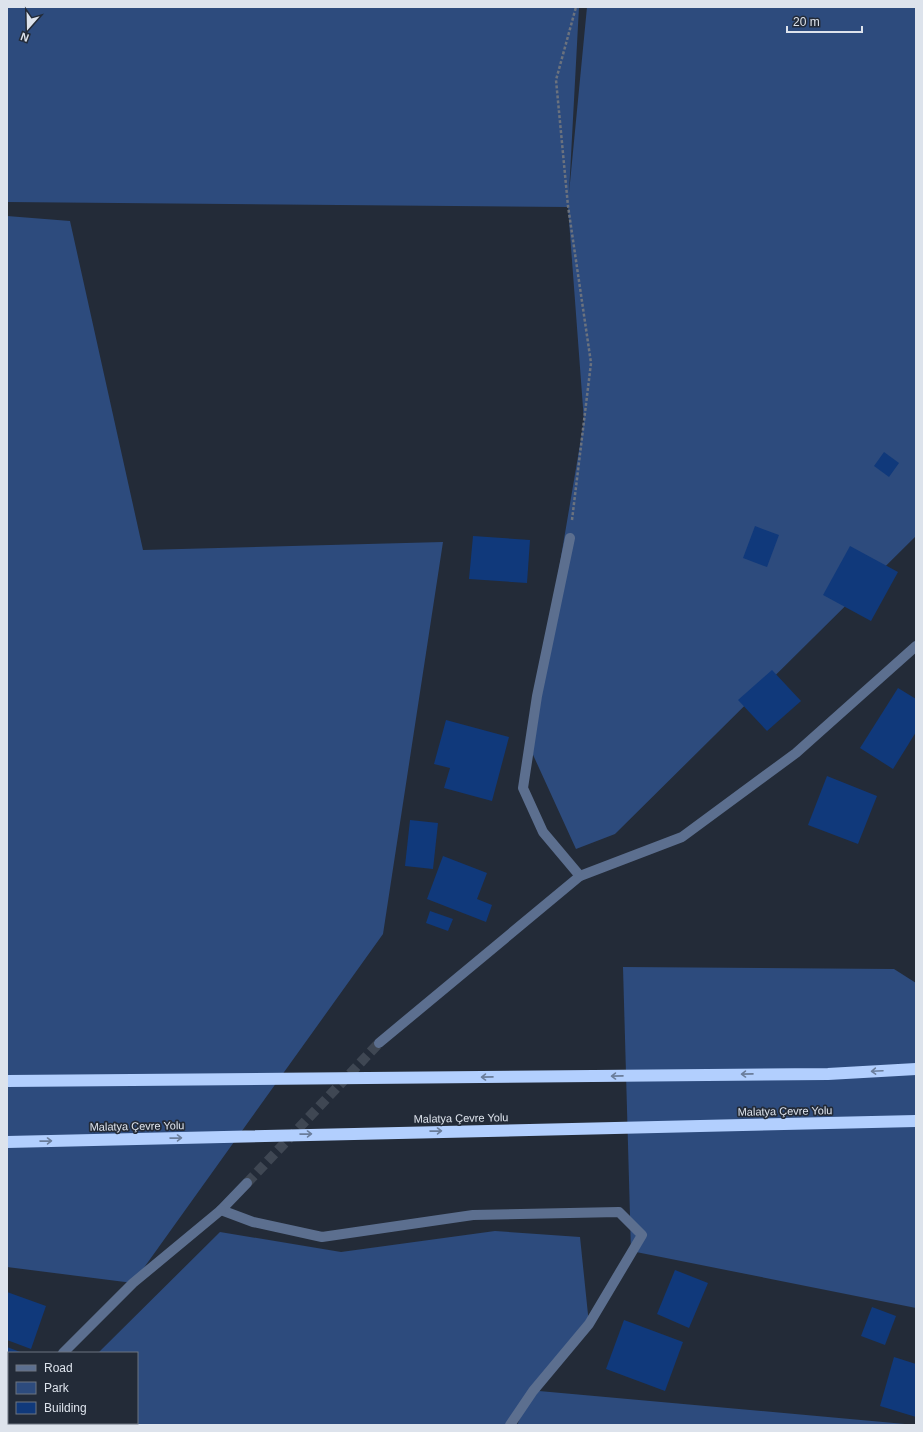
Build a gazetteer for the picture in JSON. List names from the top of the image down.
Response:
{
  "streets": {
    "highway": ["Malatya Çevre Yolu"]
  },
  "legend": ["Road", "Park", "Building"],
  "scale_bar": "20 m",
  "north": "bottom"
}
